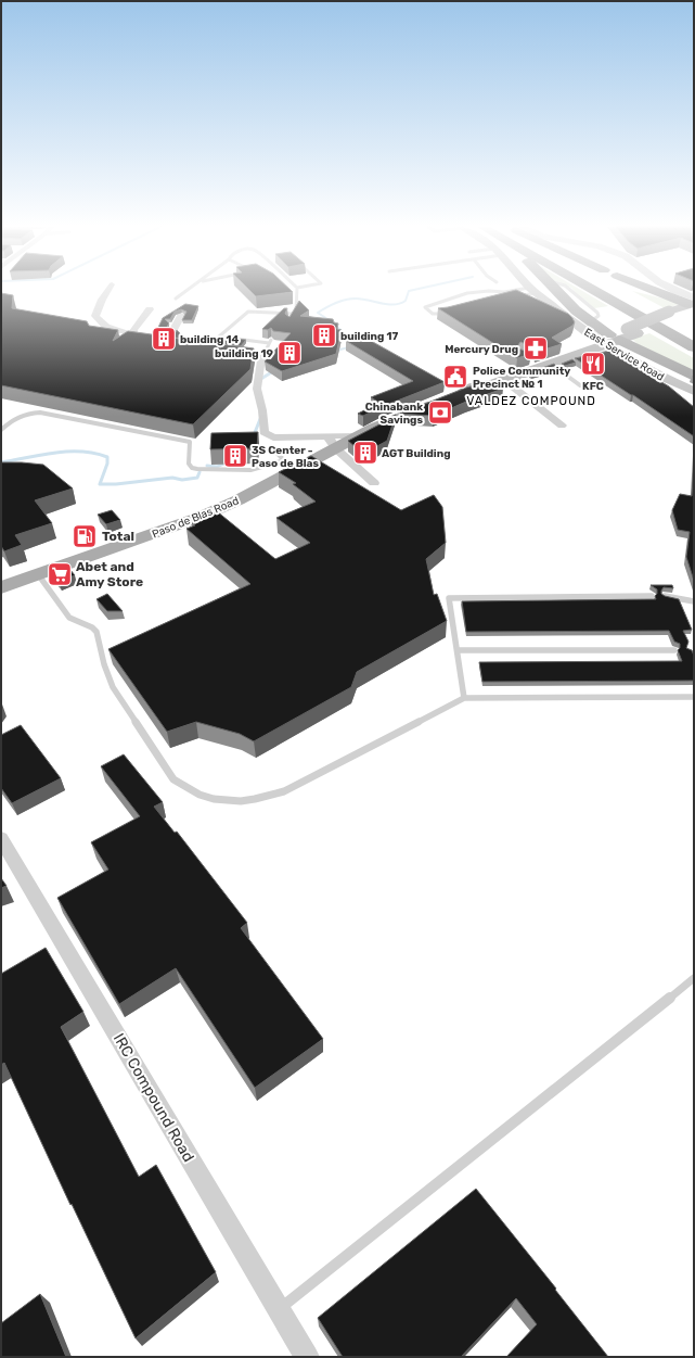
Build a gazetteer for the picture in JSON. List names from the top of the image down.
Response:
{
  "streets": {
    "main road": ["East Service Road", "Paso de Blas Road"],
    "street": ["IRC Compound Road"]
  },
  "districts": ["VALDEZ COMPOUND"],
  "places": {
    "building": [
      "building 17",
      "building 14",
      "building 19",
      "AGT Building",
      "3S Center - Paso de Blas"
    ],
    "pharmacy": ["Mercury Drug"],
    "restaurant": ["KFC"],
    "public building": ["Police Community Precinct № 1"],
    "bank": ["Chinabank Savings"],
    "fuel station": ["Total"],
    "supermarket": ["Abet and Amy Store"]
  }
}
